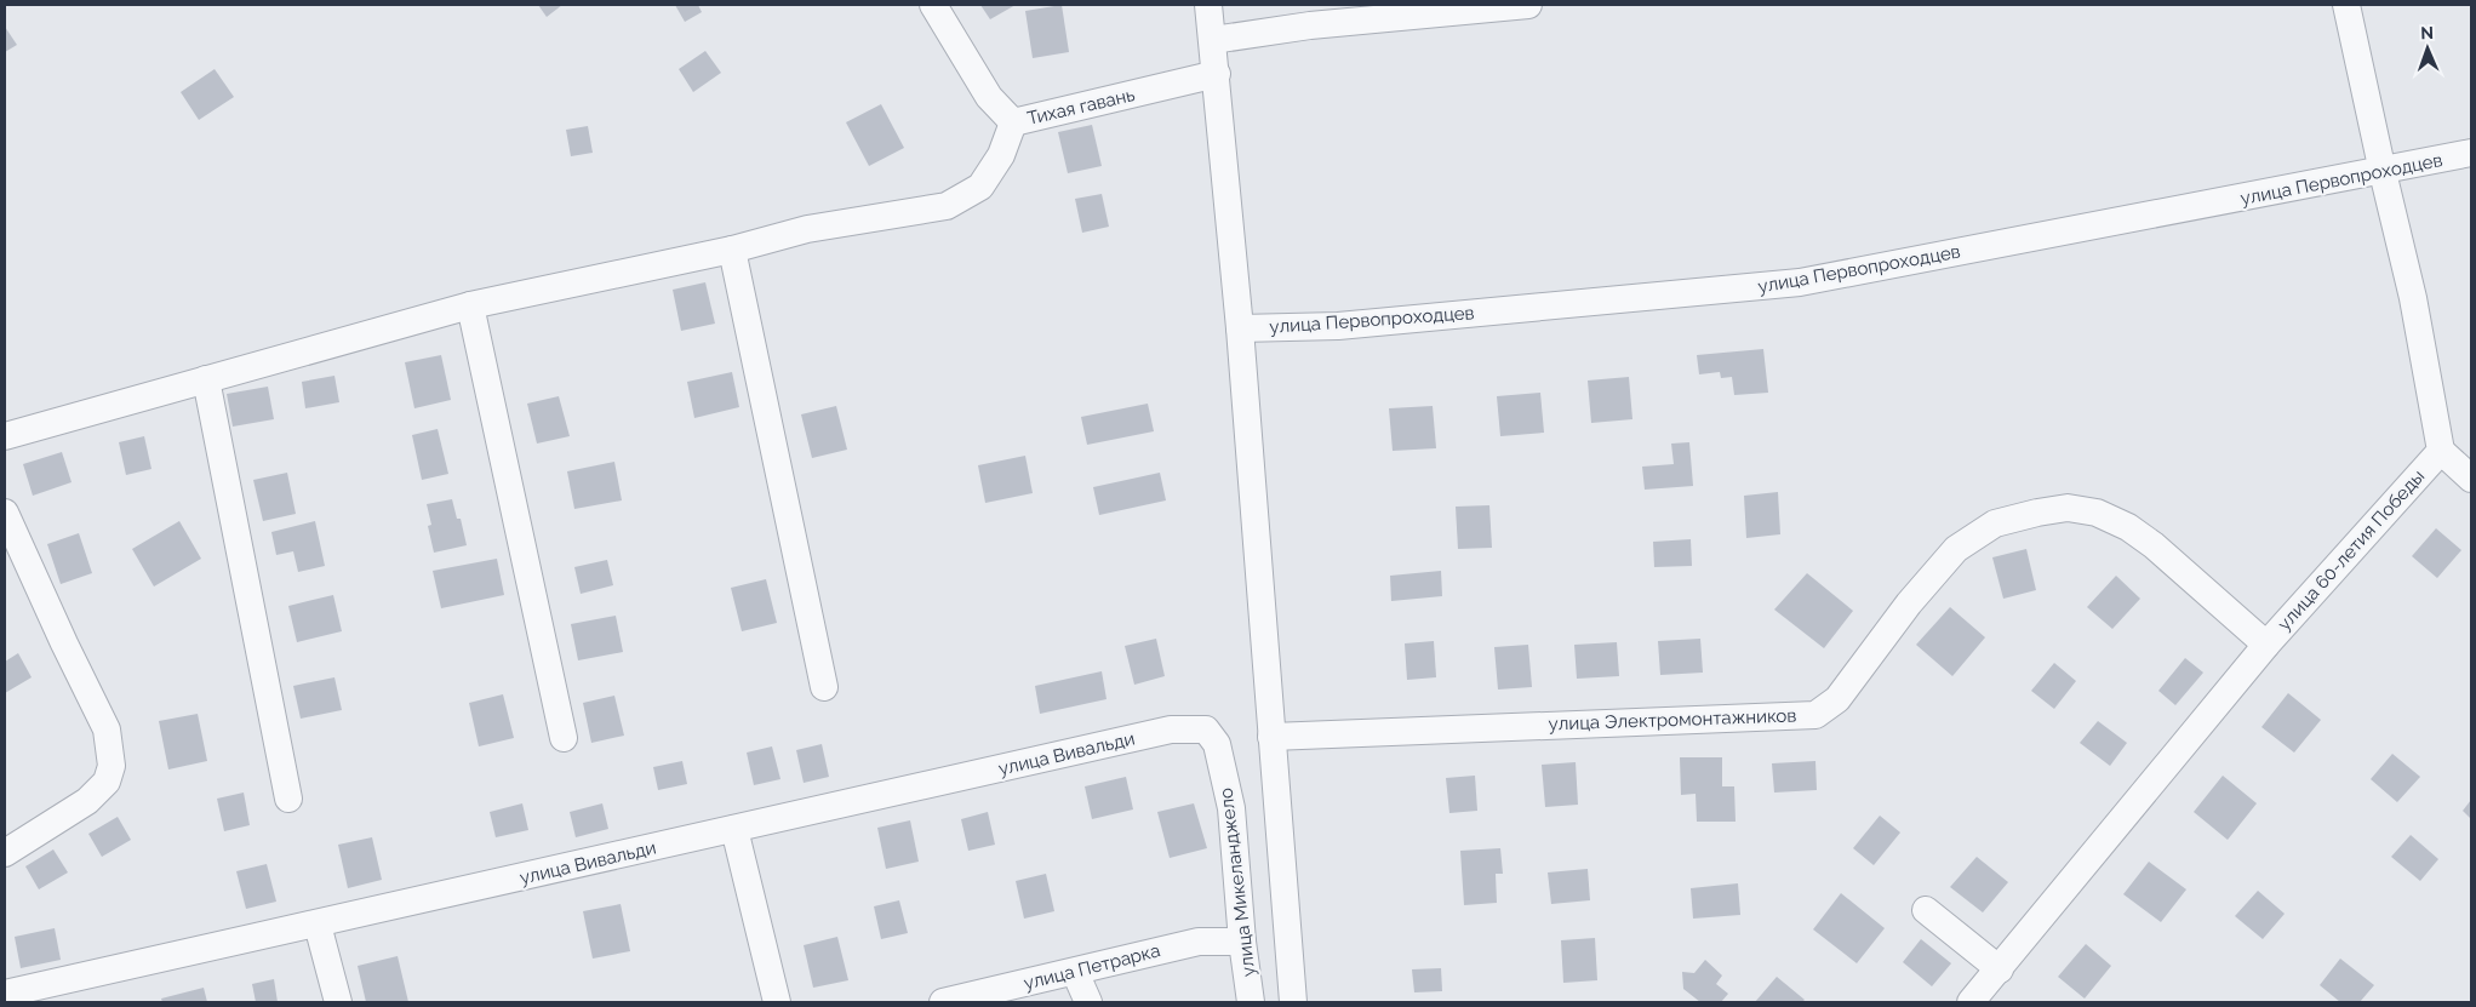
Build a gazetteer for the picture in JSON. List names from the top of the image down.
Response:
{
  "streets": {
    "street": [
      "Тихая гавань",
      "улица Первопроходцев",
      "улица 60-летия Победы",
      "улица Электромонтажников",
      "улица Вивальди",
      "улица Микеланджело",
      "улица Петрарка"
    ]
  },
  "crossings": [
    ["улица 60-летия Победы", "улица Электромонтажников"],
    ["улица Вивальди", "улица Микеланджело"],
    ["улица Микеланджело", "улица Петрарка"]
  ],
  "north": "top"
}
